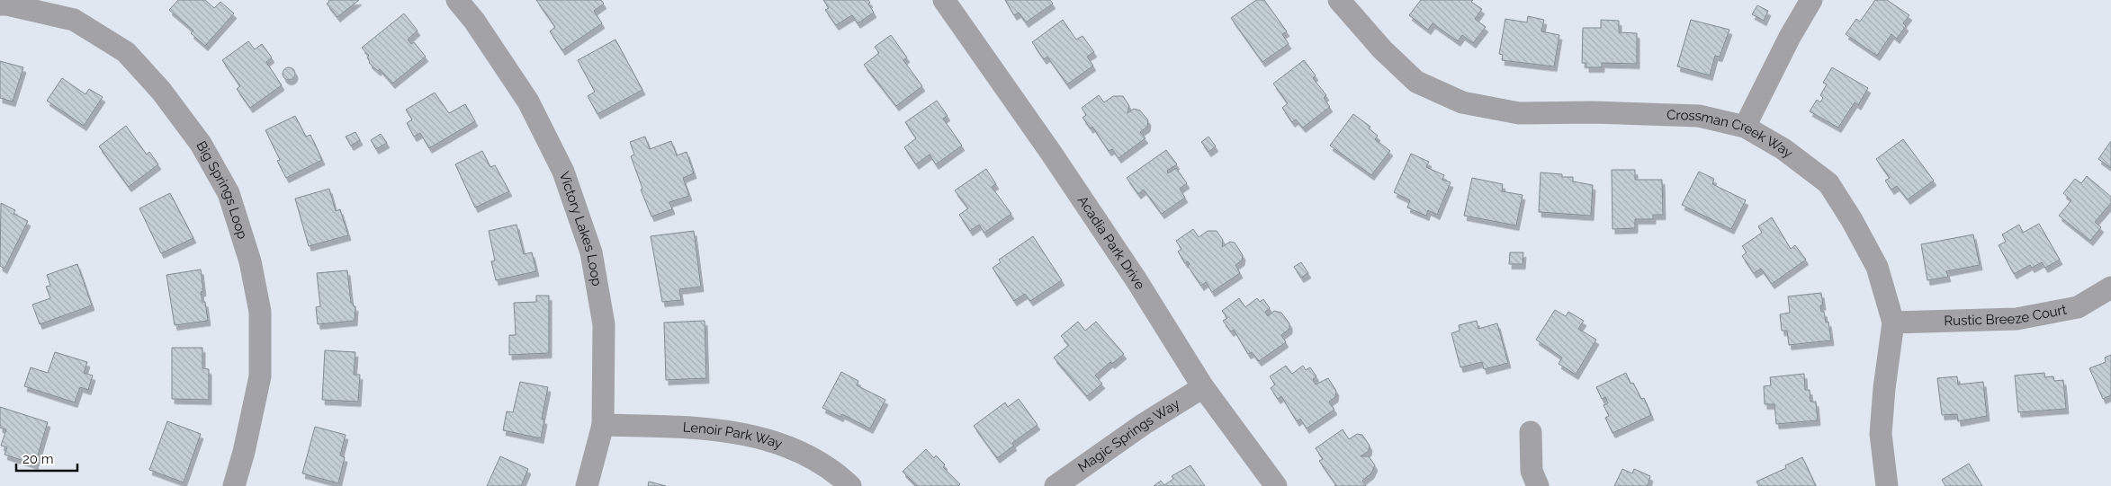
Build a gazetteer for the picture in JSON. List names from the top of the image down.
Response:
{
  "streets": {
    "street": [
      "Crossman Creek Way",
      "Big Springs Loop",
      "Victory Lakes Loop",
      "Acadia Park Drive",
      "Rustic Breeze Court",
      "Magic Springs Way",
      "Lenoir Park Way"
    ]
  },
  "crossings": [
    ["Crossman Creek Way", "Rustic Breeze Court"],
    ["Victory Lakes Loop", "Lenoir Park Way"],
    ["Acadia Park Drive", "Magic Springs Way"]
  ],
  "scale_bar": "20 m"
}
